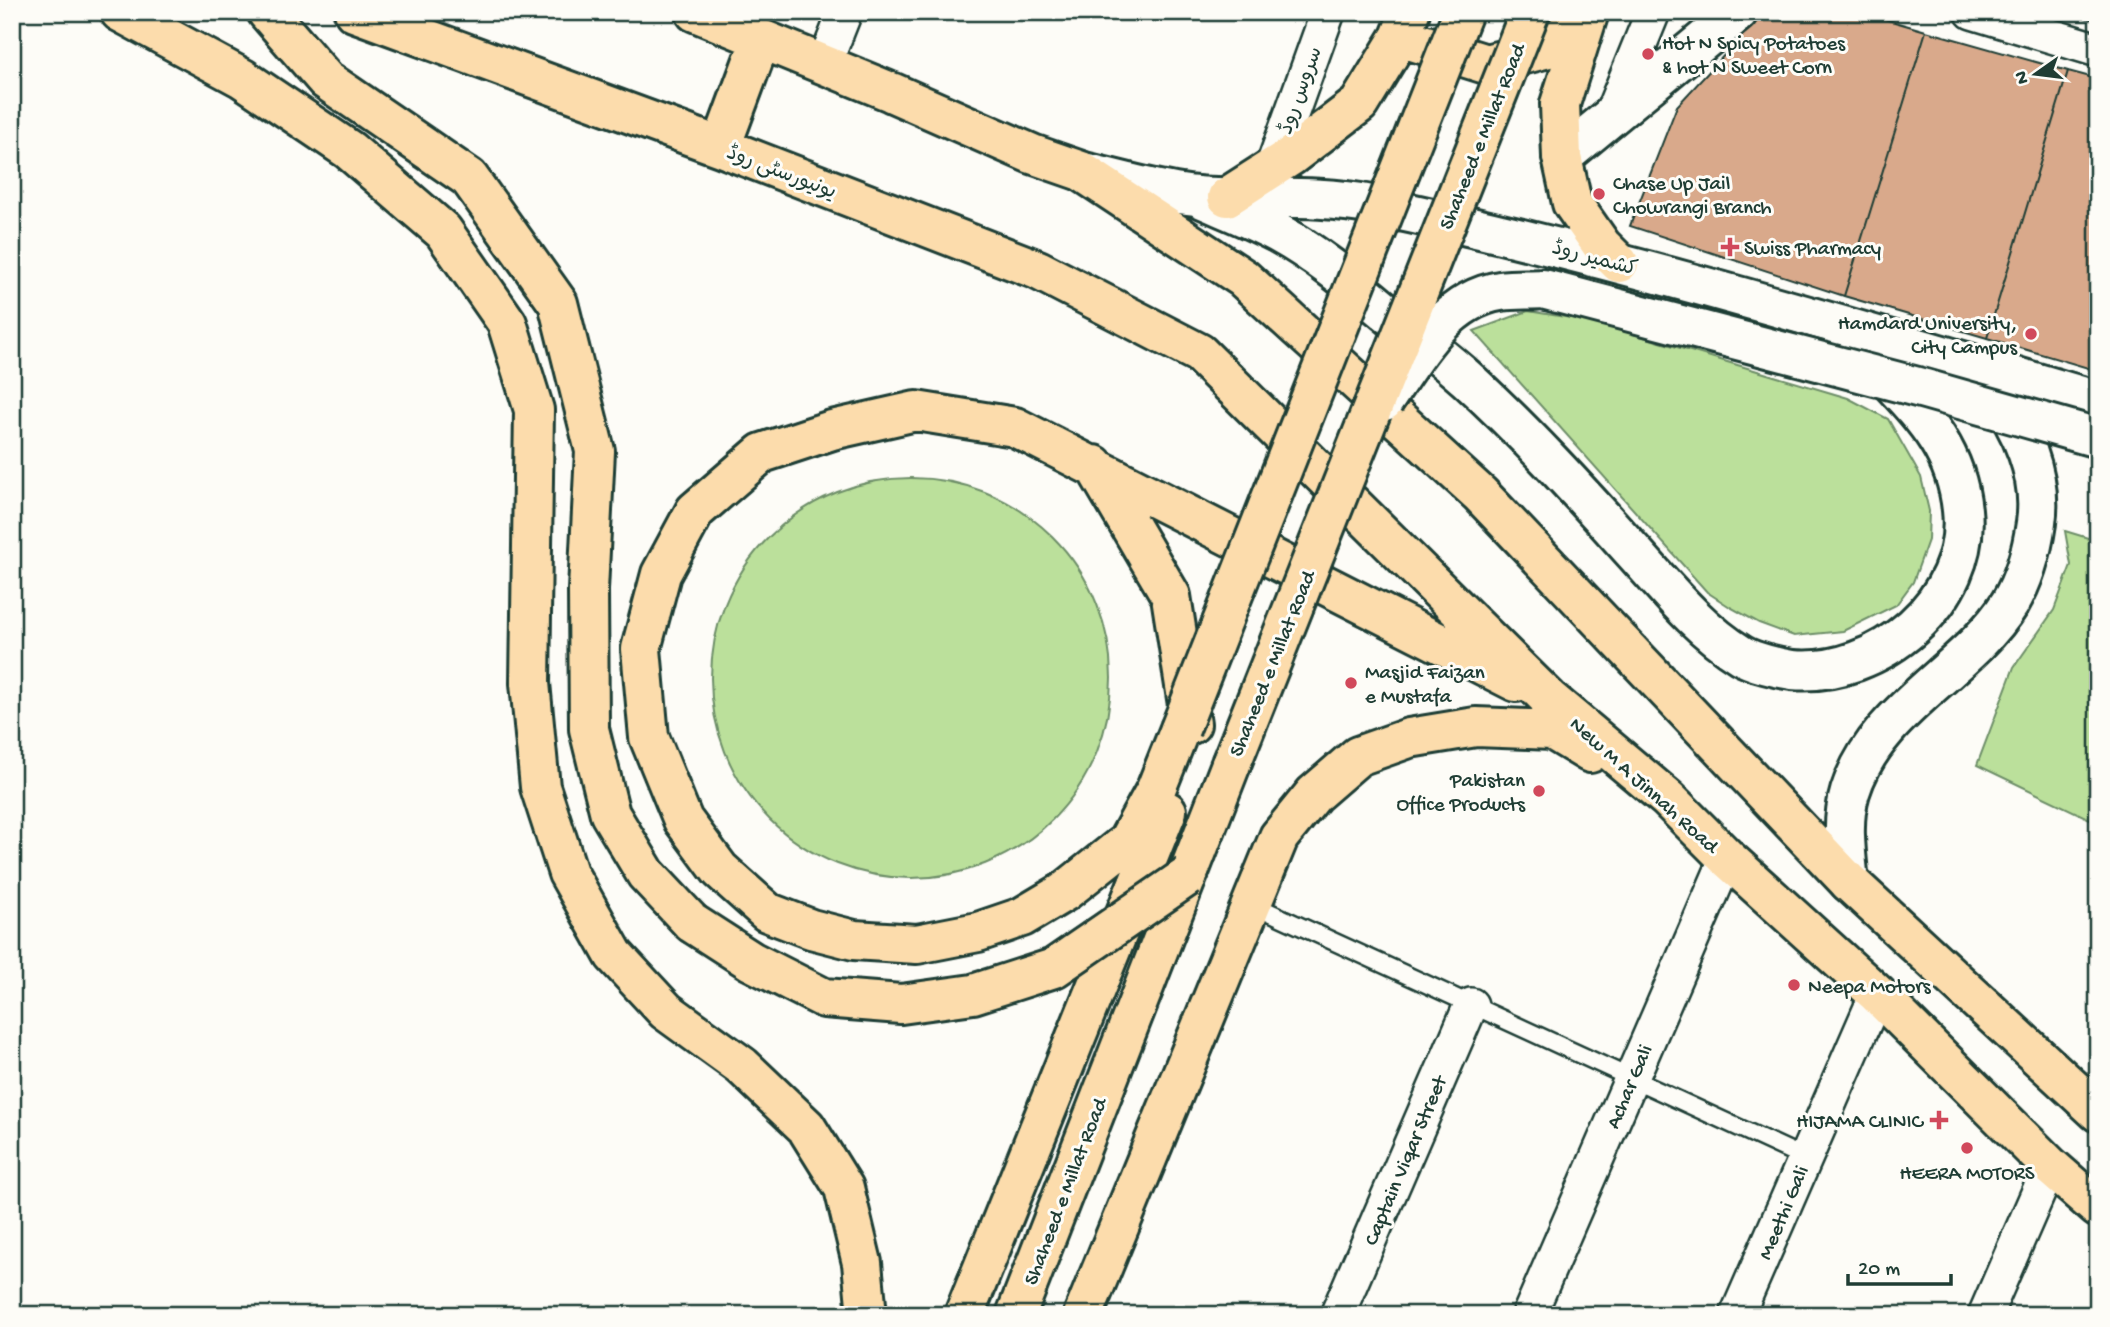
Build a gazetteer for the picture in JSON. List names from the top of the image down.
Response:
{
  "streets": {
    "main road": [
      "Shaheed e Millat Road",
      "یونیورسٹی روڈ",
      "کشمیر روڈ",
      "New M A Jinnah Road"
    ],
    "street": [
      "سروس روڈ",
      "Achar Gali",
      "Captain Viqar Street",
      "Meethi Gali"
    ]
  },
  "crossings": [
    ["Shaheed e Millat Road", "کشمیر روڈ"],
    ["یونیورسٹی روڈ", "New M A Jinnah Road"],
    ["New M A Jinnah Road", "Achar Gali"],
    ["New M A Jinnah Road", "Meethi Gali"]
  ],
  "places": {
    "other": [
      "Hot N Spicy Potatoes & hot N Sweet Corn",
      "Chase Up Jail Chowrangi Branch",
      "Hamdard University, City Campus",
      "Masjid Faizan e Mustafa",
      "Pakistan Office Products",
      "Neepa Motors",
      "HEERA MOTORS"
    ],
    "health": ["Swiss Pharmacy", "HIJAMA CLINIC"]
  },
  "scale_bar": "20 m",
  "north": "left"
}
